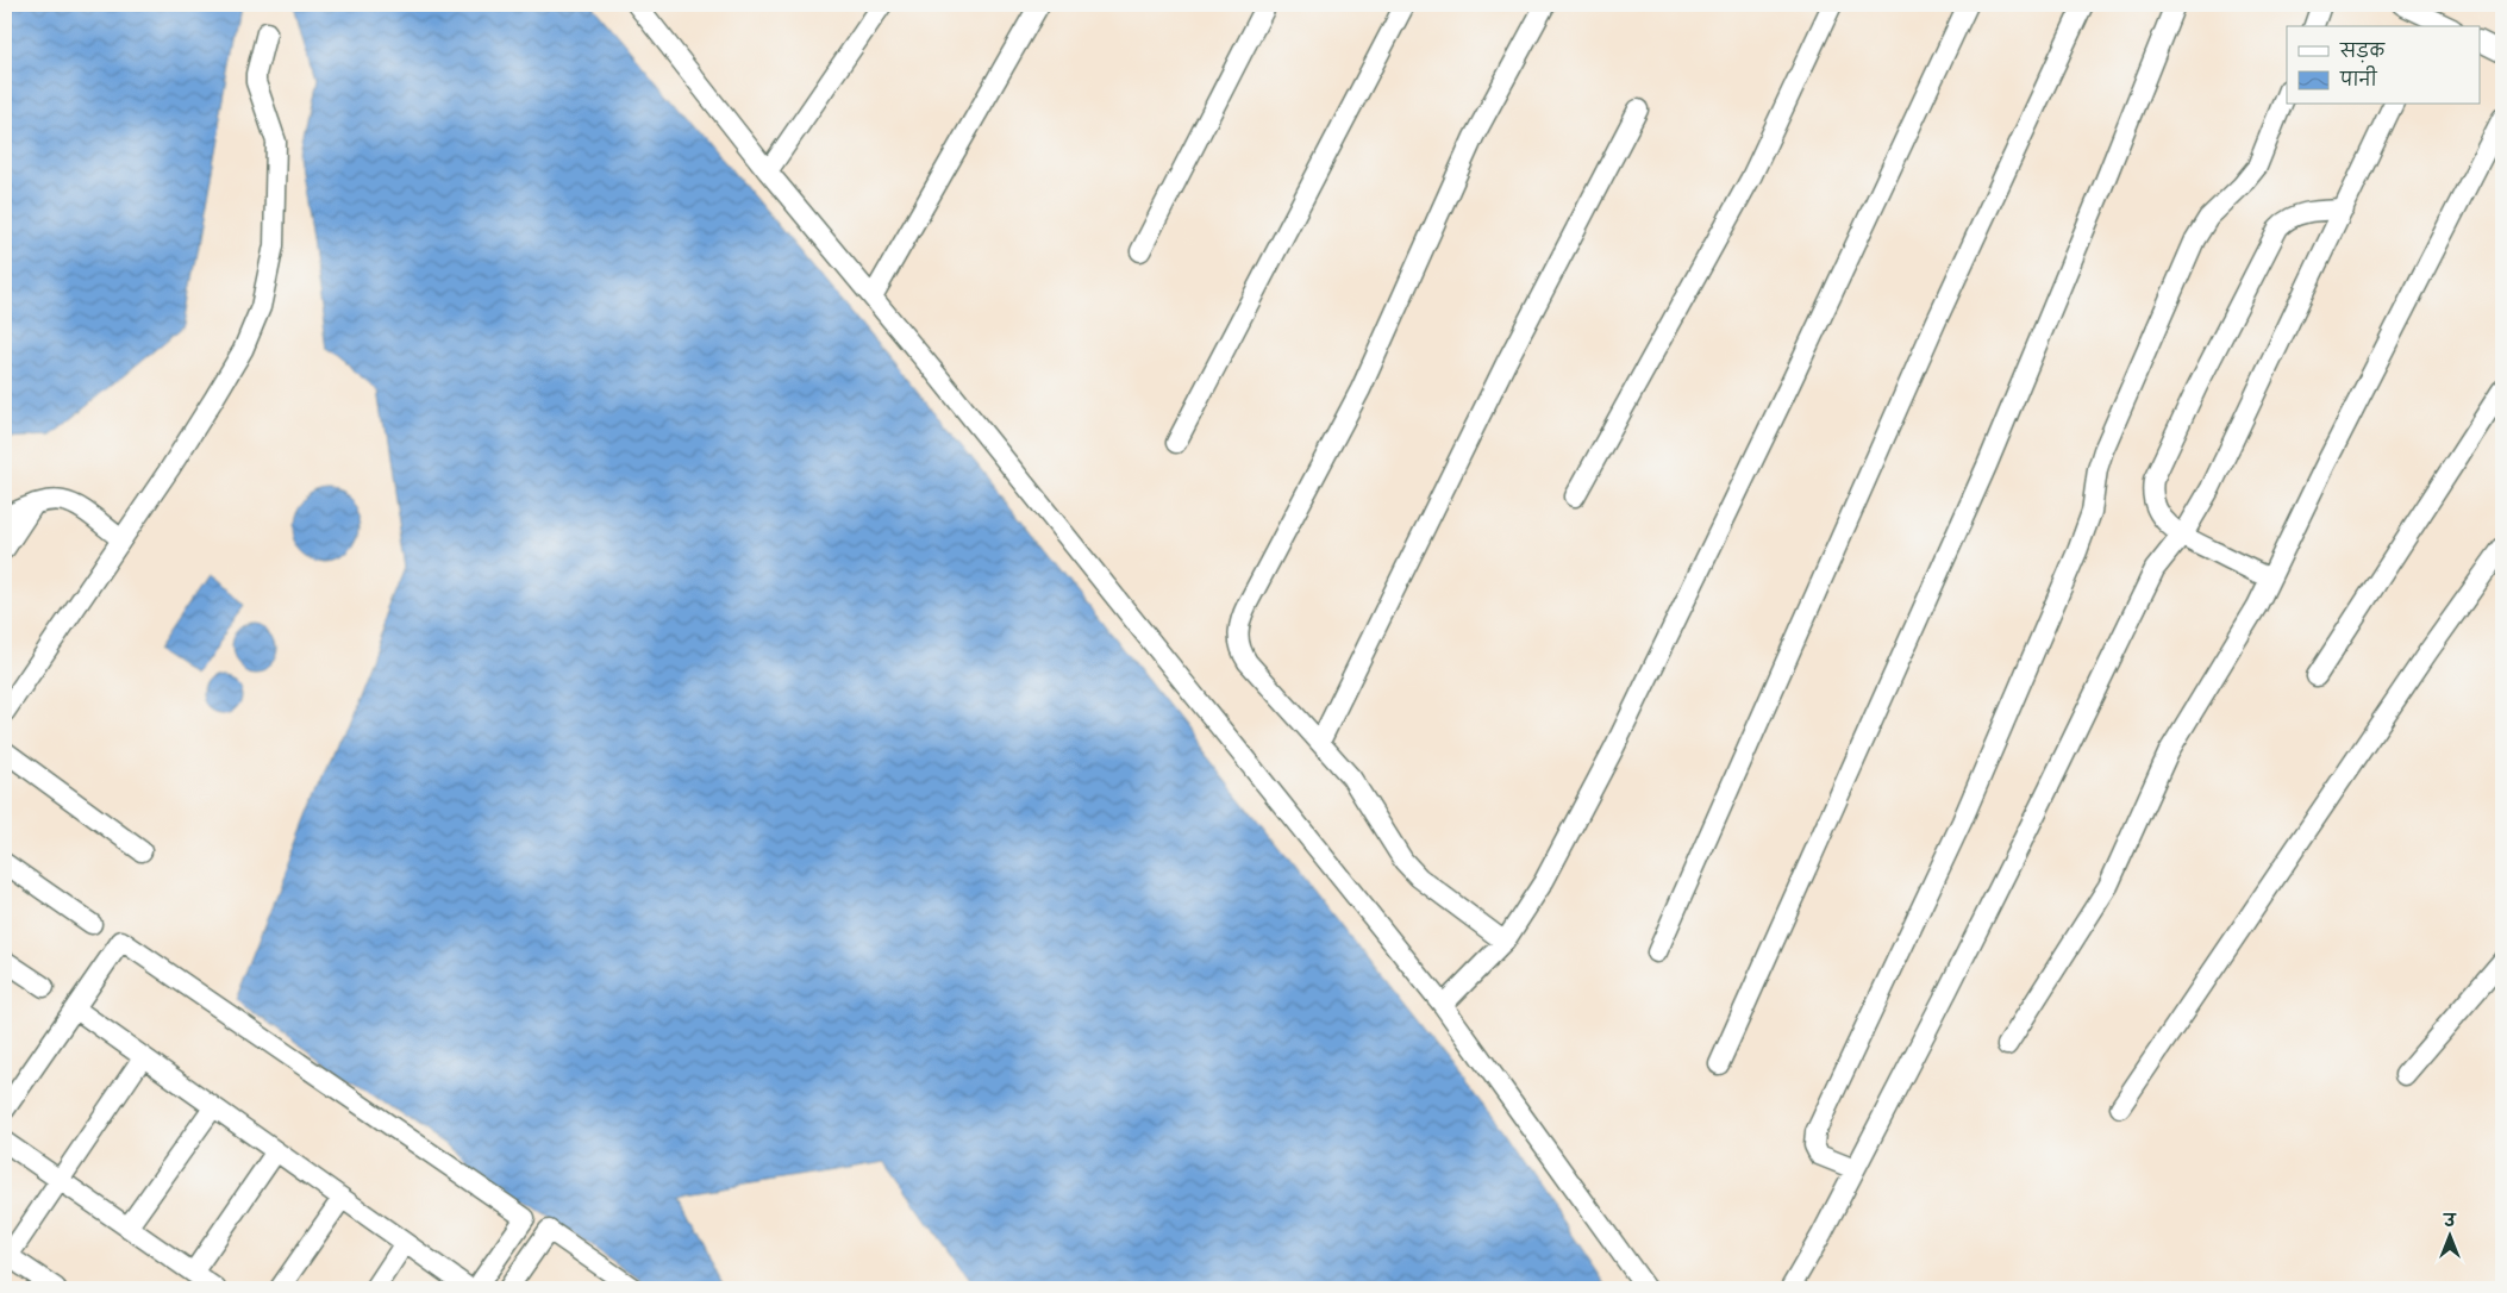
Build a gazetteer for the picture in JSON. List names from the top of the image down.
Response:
{
  "legend": ["सड़क", "पानी"],
  "north": "top"
}
